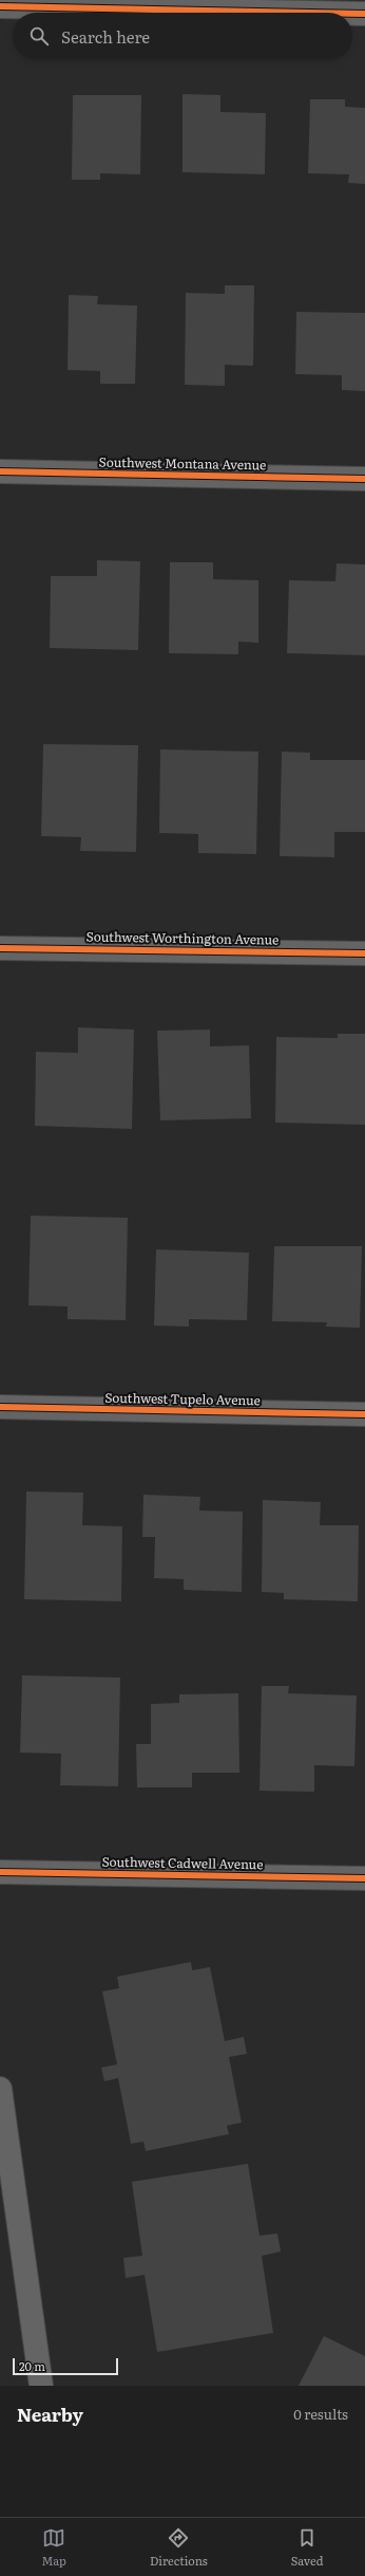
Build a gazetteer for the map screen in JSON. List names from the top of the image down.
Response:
{
  "streets": {
    "street": [
      "Southwest Montana Avenue",
      "Southwest Worthington Avenue",
      "Southwest Tupelo Avenue",
      "Southwest Cadwell Avenue"
    ]
  },
  "scale_bar": "20 m",
  "page": {
    "search": "Search here",
    "scale": "20 m",
    "heading": ["Nearby", "0 results"],
    "nav": ["Map", "Directions", "Saved"]
  }
}
